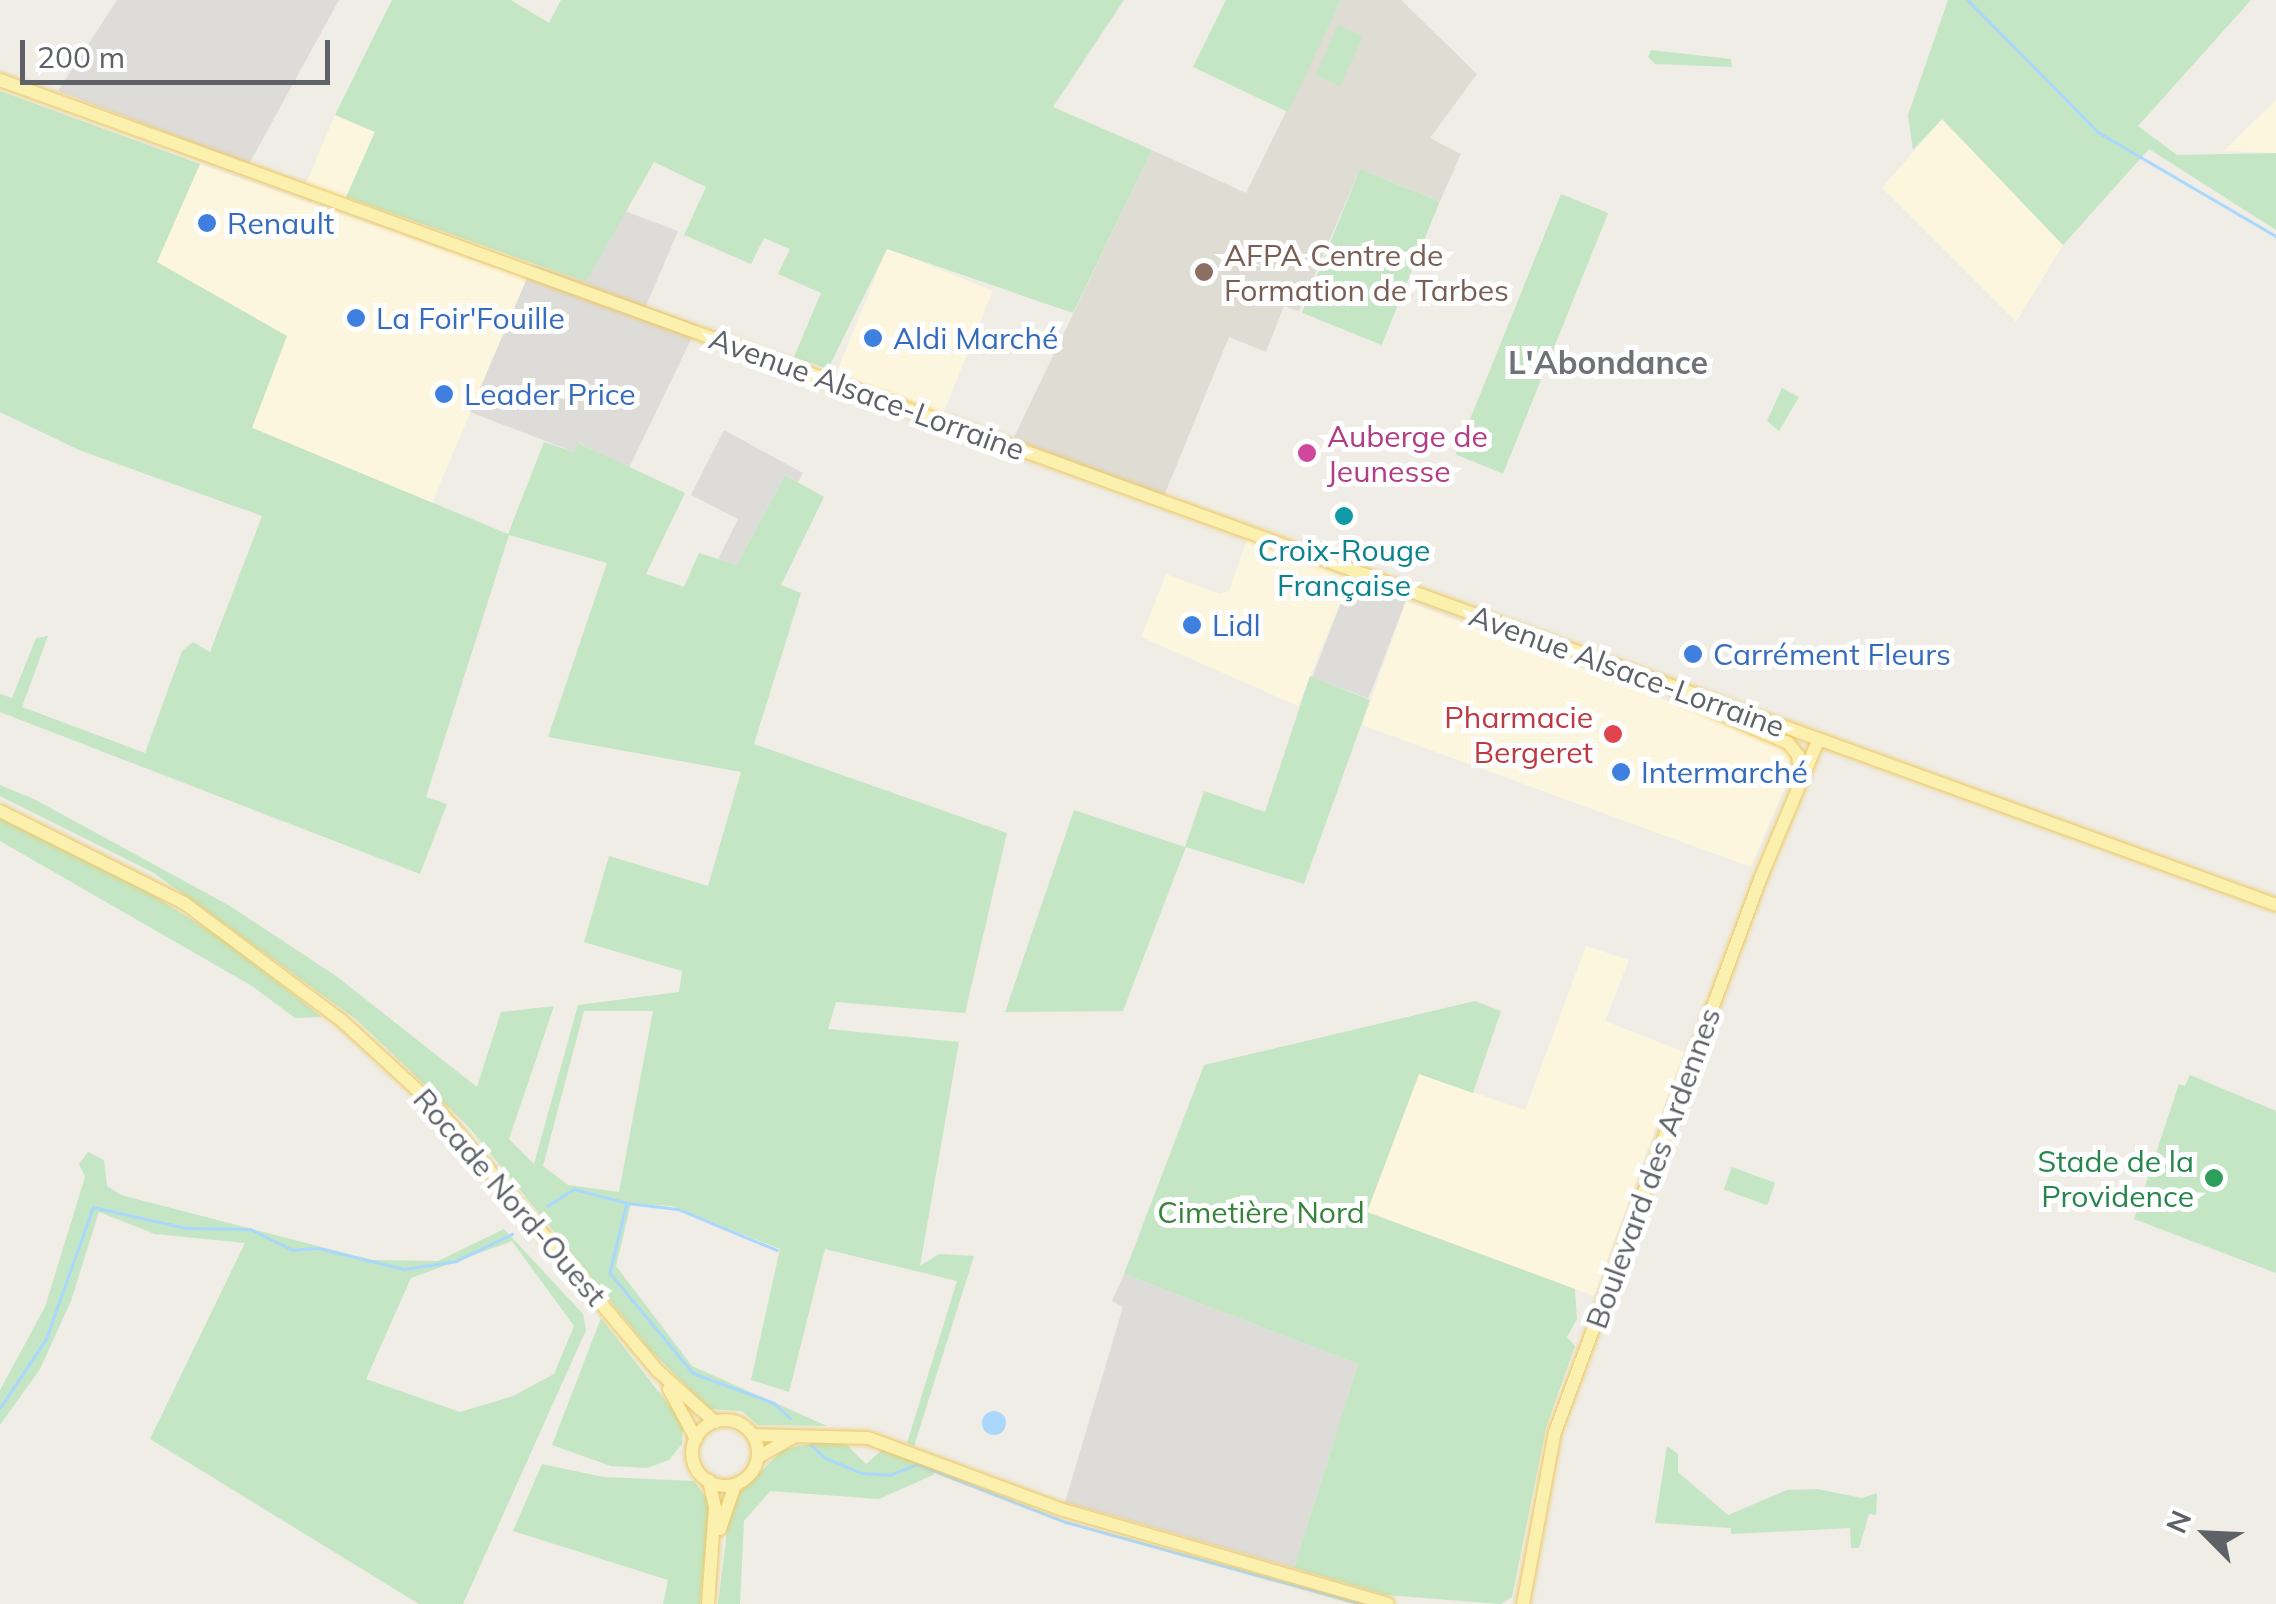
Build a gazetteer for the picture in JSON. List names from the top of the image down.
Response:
{
  "streets": {
    "main road": ["Avenue Alsace-Lorraine", "Boulevard des Ardennes", "Rocade Nord-Ouest"]
  },
  "crossings": [
    ["Avenue Alsace-Lorraine", "Boulevard des Ardennes"]
  ],
  "districts": ["L'Abondance"],
  "parks": ["Cimetière Nord"],
  "places": [
    "Renault",
    "AFPA Centre de Formation de Tarbes",
    "La Foir'Fouille",
    "Aldi Marché",
    "Leader Price",
    "Auberge de Jeunesse",
    "Croix-Rouge Française",
    "Lidl",
    "Carrément Fleurs",
    "Pharmacie Bergeret",
    "Intermarché",
    "Stade de la Providence"
  ],
  "scale_bar": "200 m",
  "north": "top left"
}
